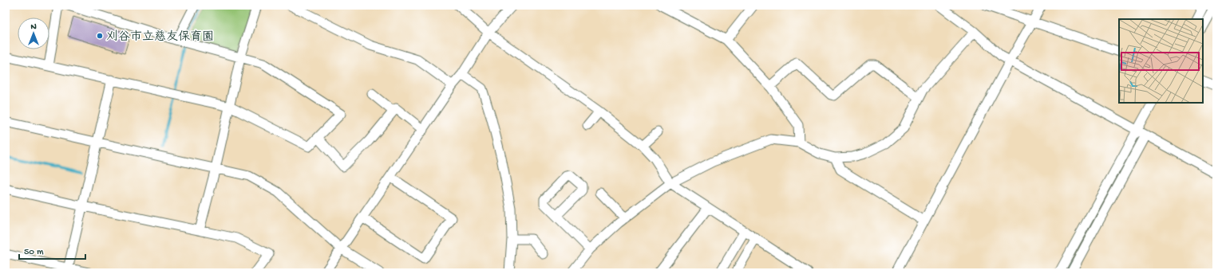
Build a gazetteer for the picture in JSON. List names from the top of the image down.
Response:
{
  "places": ["刈谷市立慈友保育園"],
  "scale_bar": "50 m",
  "north": "top"
}
